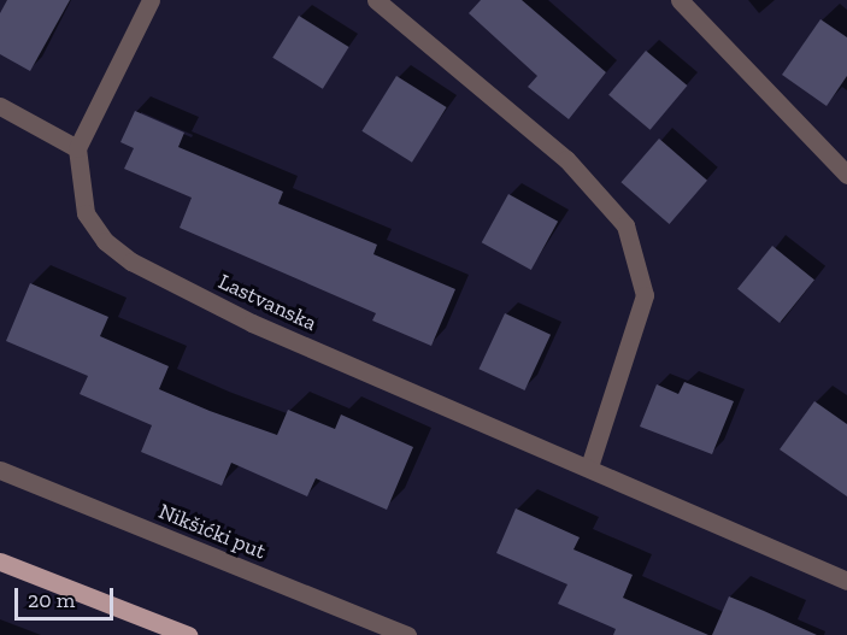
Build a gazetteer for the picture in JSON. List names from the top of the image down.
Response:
{
  "streets": {
    "street": ["Lastvanska", "Nikšićki put"]
  },
  "scale_bar": "20 m"
}
